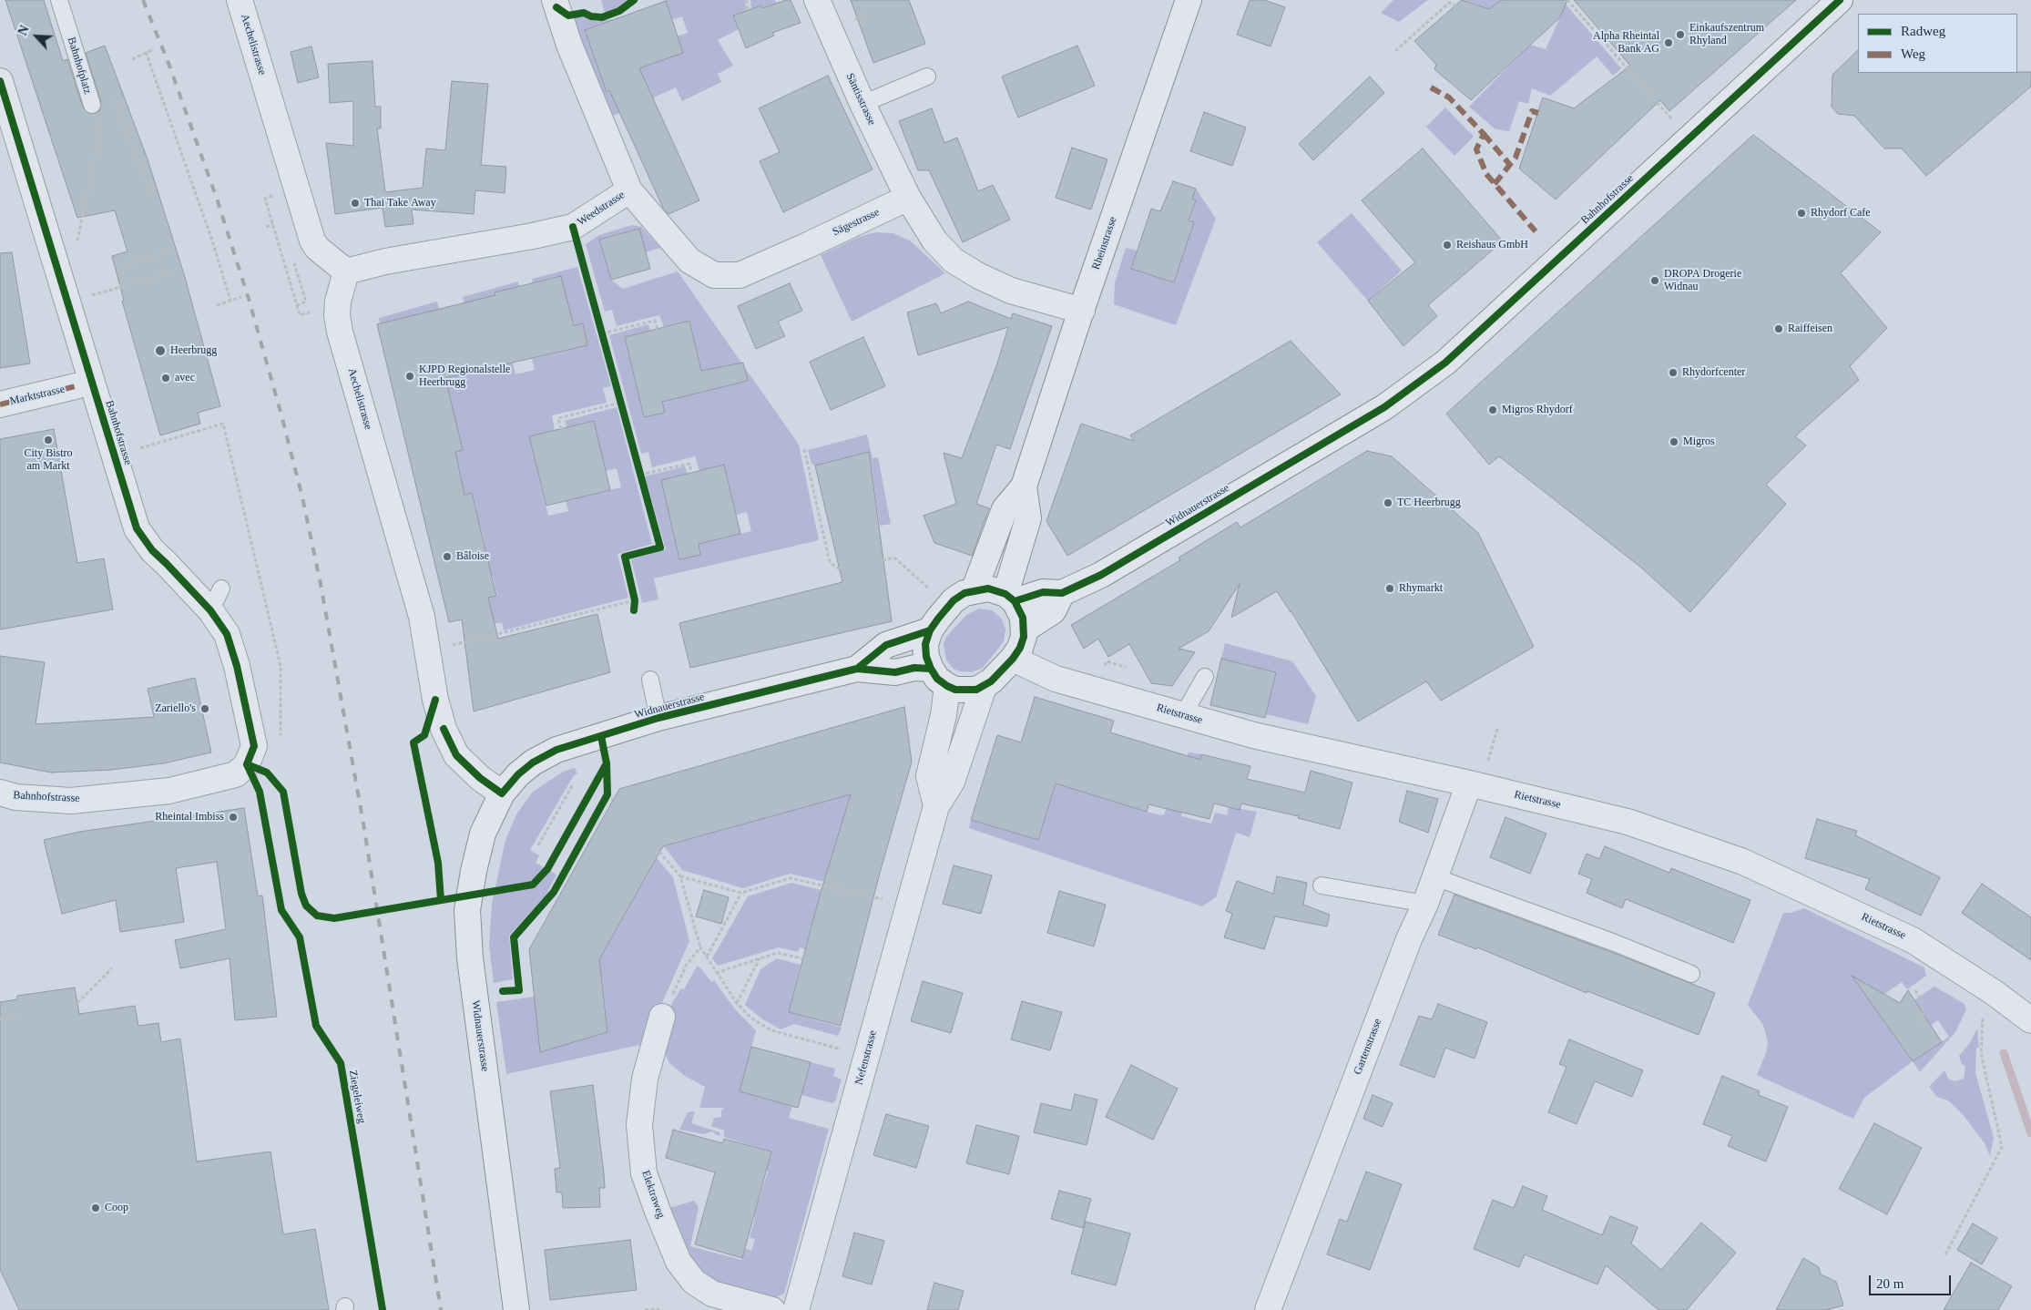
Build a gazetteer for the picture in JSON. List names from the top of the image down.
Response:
{
  "streets": {
    "street": [
      "Aechelistrasse",
      "Säntisstrasse",
      "Bahnhofstrasse",
      "Weedstrasse",
      "Sägestrasse",
      "Rheinstrasse",
      "Marktstrasse",
      "Widnauerstrasse",
      "Rietstrasse",
      "Gartenstrasse",
      "Nefenstrasse",
      "Elektraweg"
    ],
    "lane": ["Bahnhofplatz"],
    "cycle path": ["Ziegeleiweg"]
  },
  "crossings": [
    ["Aechelistrasse", "Weedstrasse"],
    ["Aechelistrasse", "Widnauerstrasse"],
    ["Säntisstrasse", "Sägestrasse"],
    ["Bahnhofstrasse", "Widnauerstrasse"],
    ["Weedstrasse", "Sägestrasse"],
    ["Rheinstrasse", "Widnauerstrasse"],
    ["Rheinstrasse", "Rietstrasse"],
    ["Rheinstrasse", "Nefenstrasse"],
    ["Widnauerstrasse", "Rietstrasse"],
    ["Widnauerstrasse", "Nefenstrasse"],
    ["Rietstrasse", "Gartenstrasse"],
    ["Rietstrasse", "Nefenstrasse"]
  ],
  "places": [
    "Einkaufszentrum Rhyland",
    "Alpha Rheintal Bank AG",
    "Thai Take Away",
    "Rhydorf Cafe",
    "Reishaus GmbH",
    "DROPA Drogerie Widnau",
    "Raiffeisen",
    "Heerbrugg",
    "Rhydorfcenter",
    "KJPD Regionalstelle Heerbrugg",
    "avec",
    "Migros Rhydorf",
    "City Bistro am Markt",
    "Migros",
    "TC Heerbrugg",
    "Bâloise",
    "Rhymarkt",
    "Zariello's",
    "Rheintal Imbiss",
    "Coop"
  ],
  "legend": ["Radweg", "Weg"],
  "scale_bar": "20 m",
  "north": "top left"
}
